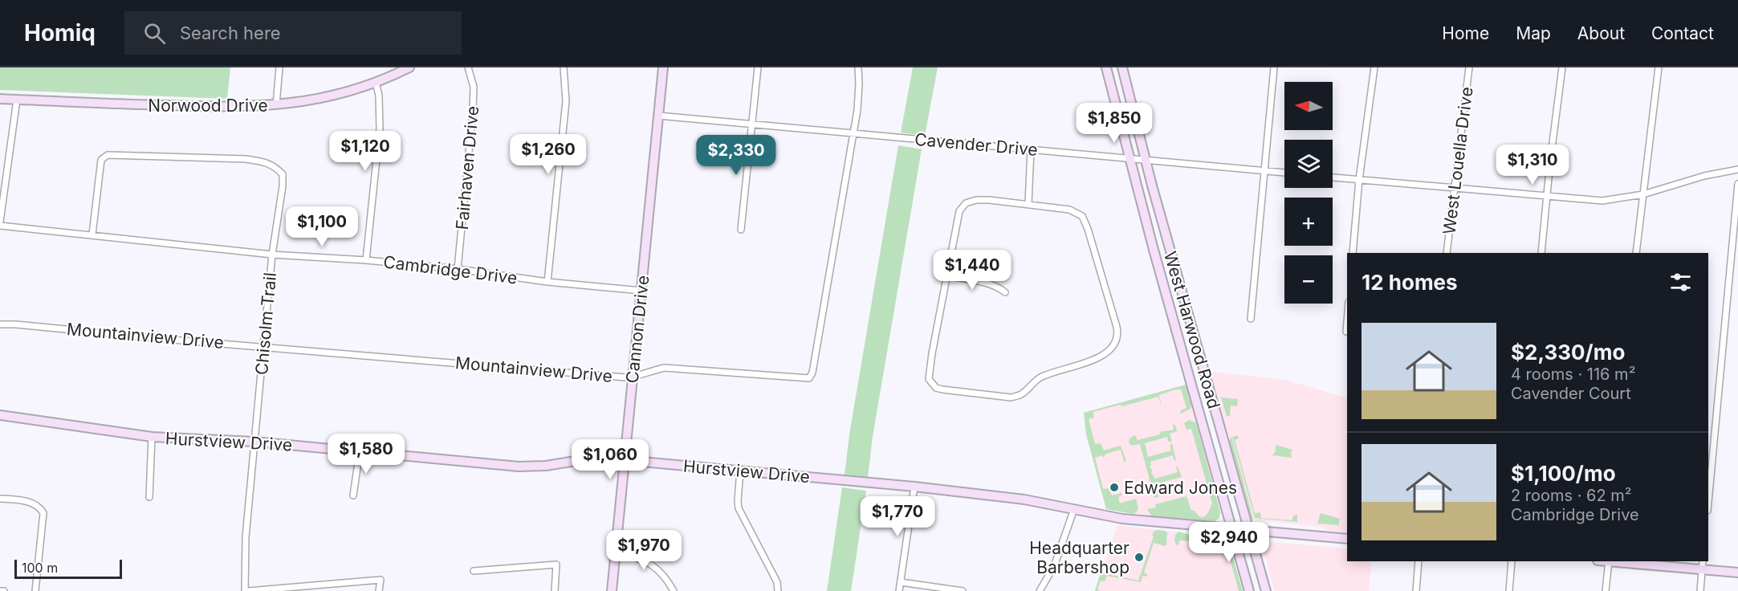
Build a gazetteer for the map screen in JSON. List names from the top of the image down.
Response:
{
  "streets": {
    "street": [
      "Norwood Drive",
      "Cavender Drive",
      "West Louella Drive",
      "Fairhaven Drive",
      "Cambridge Drive",
      "Chisolm Trail",
      "Cannon Drive",
      "West Harwood Road",
      "Mountainview Drive",
      "Hurstview Drive"
    ]
  },
  "crossings": [
    ["Cavender Drive", "Cannon Drive"],
    ["Cavender Drive", "West Harwood Road"],
    ["Cavender Drive", "Mountainview Drive"],
    ["Fairhaven Drive", "Cambridge Drive"],
    ["Cambridge Drive", "Chisolm Trail"],
    ["Cambridge Drive", "Cannon Drive"],
    ["Chisolm Trail", "Mountainview Drive"],
    ["Chisolm Trail", "Hurstview Drive"],
    ["Cannon Drive", "Mountainview Drive"],
    ["Cannon Drive", "Hurstview Drive"],
    ["West Harwood Road", "Hurstview Drive"]
  ],
  "places": ["Edward Jones", "Headquarter Barbershop"],
  "scale_bar": "100 m",
  "north": "left",
  "page": {
    "header": "Homiq",
    "search": "Search here",
    "nav": [
      "Home",
      "Map",
      "About",
      "Contact"
    ],
    "map_buttons": ["+", "−"],
    "price": [
      "$1,850",
      "$1,120",
      "$1,260",
      "$2,330",
      "$1,310",
      "$1,100",
      "$1,440",
      "$1,580",
      "$1,060",
      "$1,770",
      "$2,940",
      "$1,970"
    ],
    "heading": "12 homes",
    "list": [
      {
        "name": "$2,330/mo",
        "note": "4 rooms · 116 m² · Cavender Court"
      },
      {
        "name": "$1,100/mo",
        "note": "2 rooms · 62 m² · Cambridge Drive"
      }
    ],
    "scale": "100 m"
  }
}
